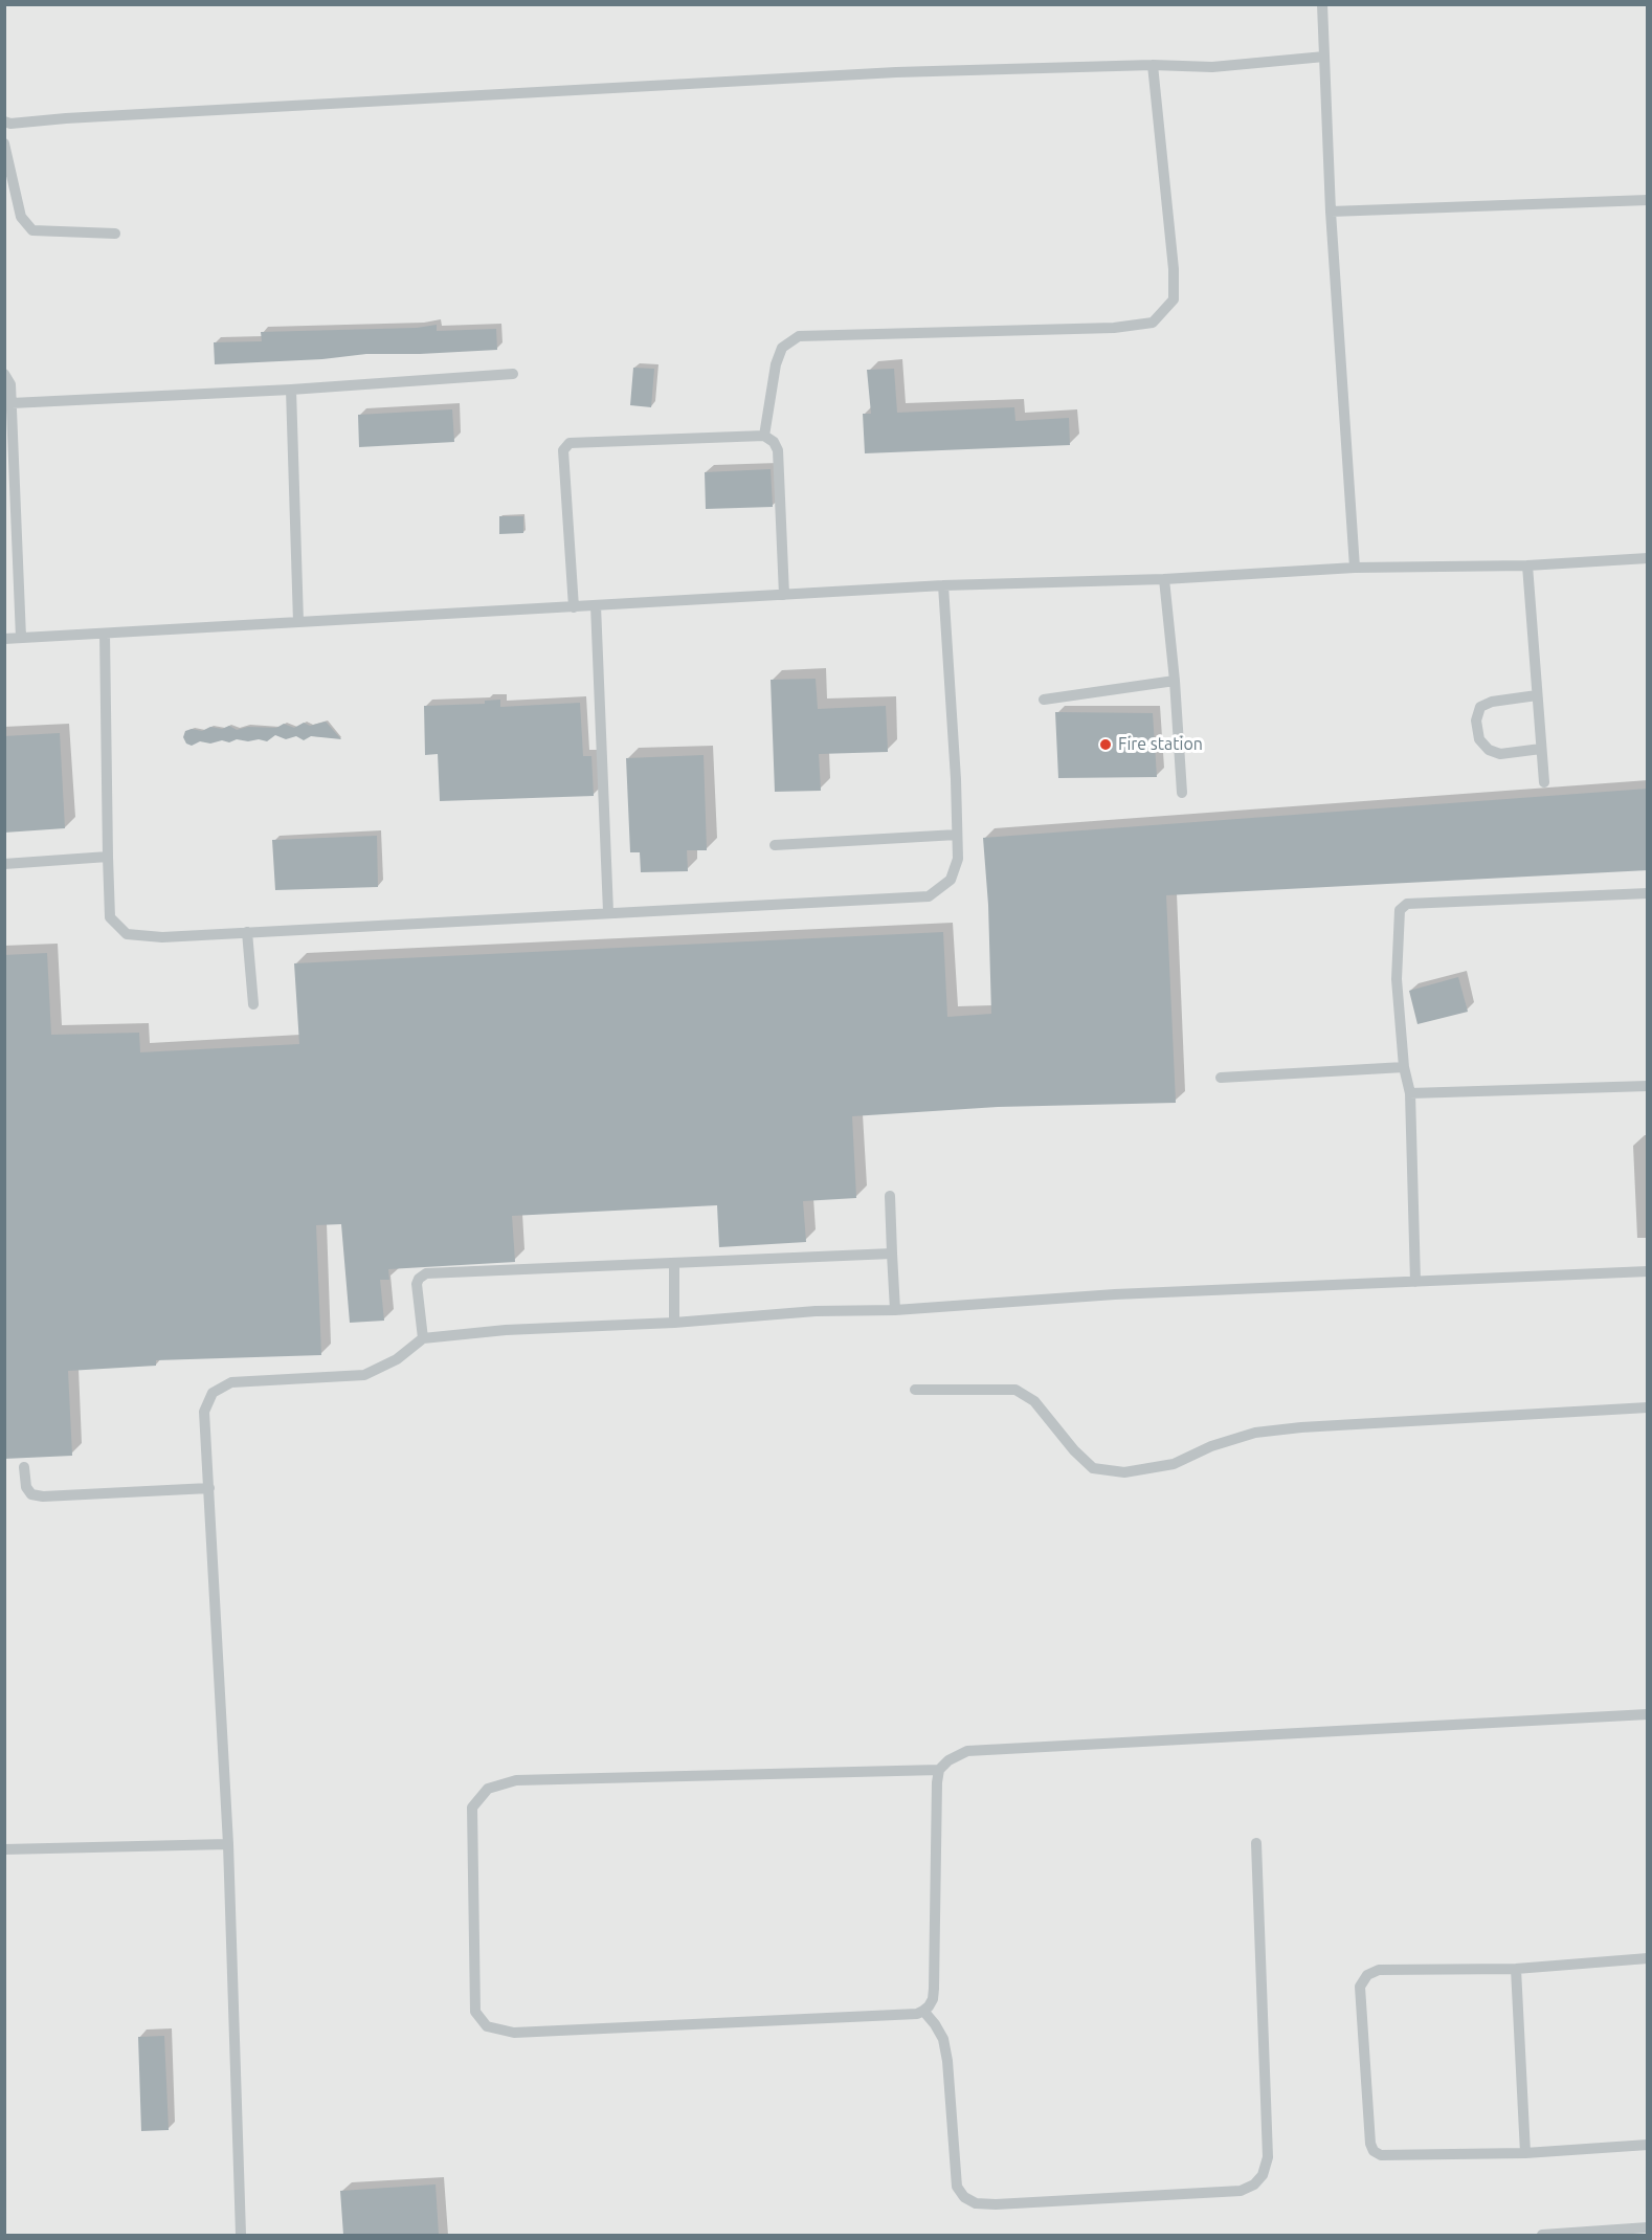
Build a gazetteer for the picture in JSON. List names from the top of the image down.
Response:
{
  "places": ["Fire station"]
}
